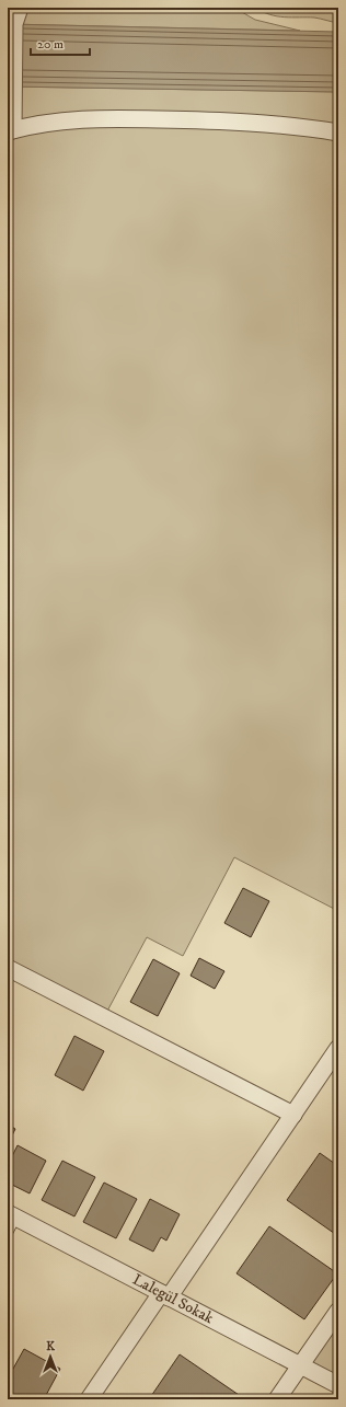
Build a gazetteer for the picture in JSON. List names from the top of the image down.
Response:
{
  "streets": {
    "street": ["Lalegül Sokak"]
  },
  "scale_bar": "20 m",
  "north": "top"
}
